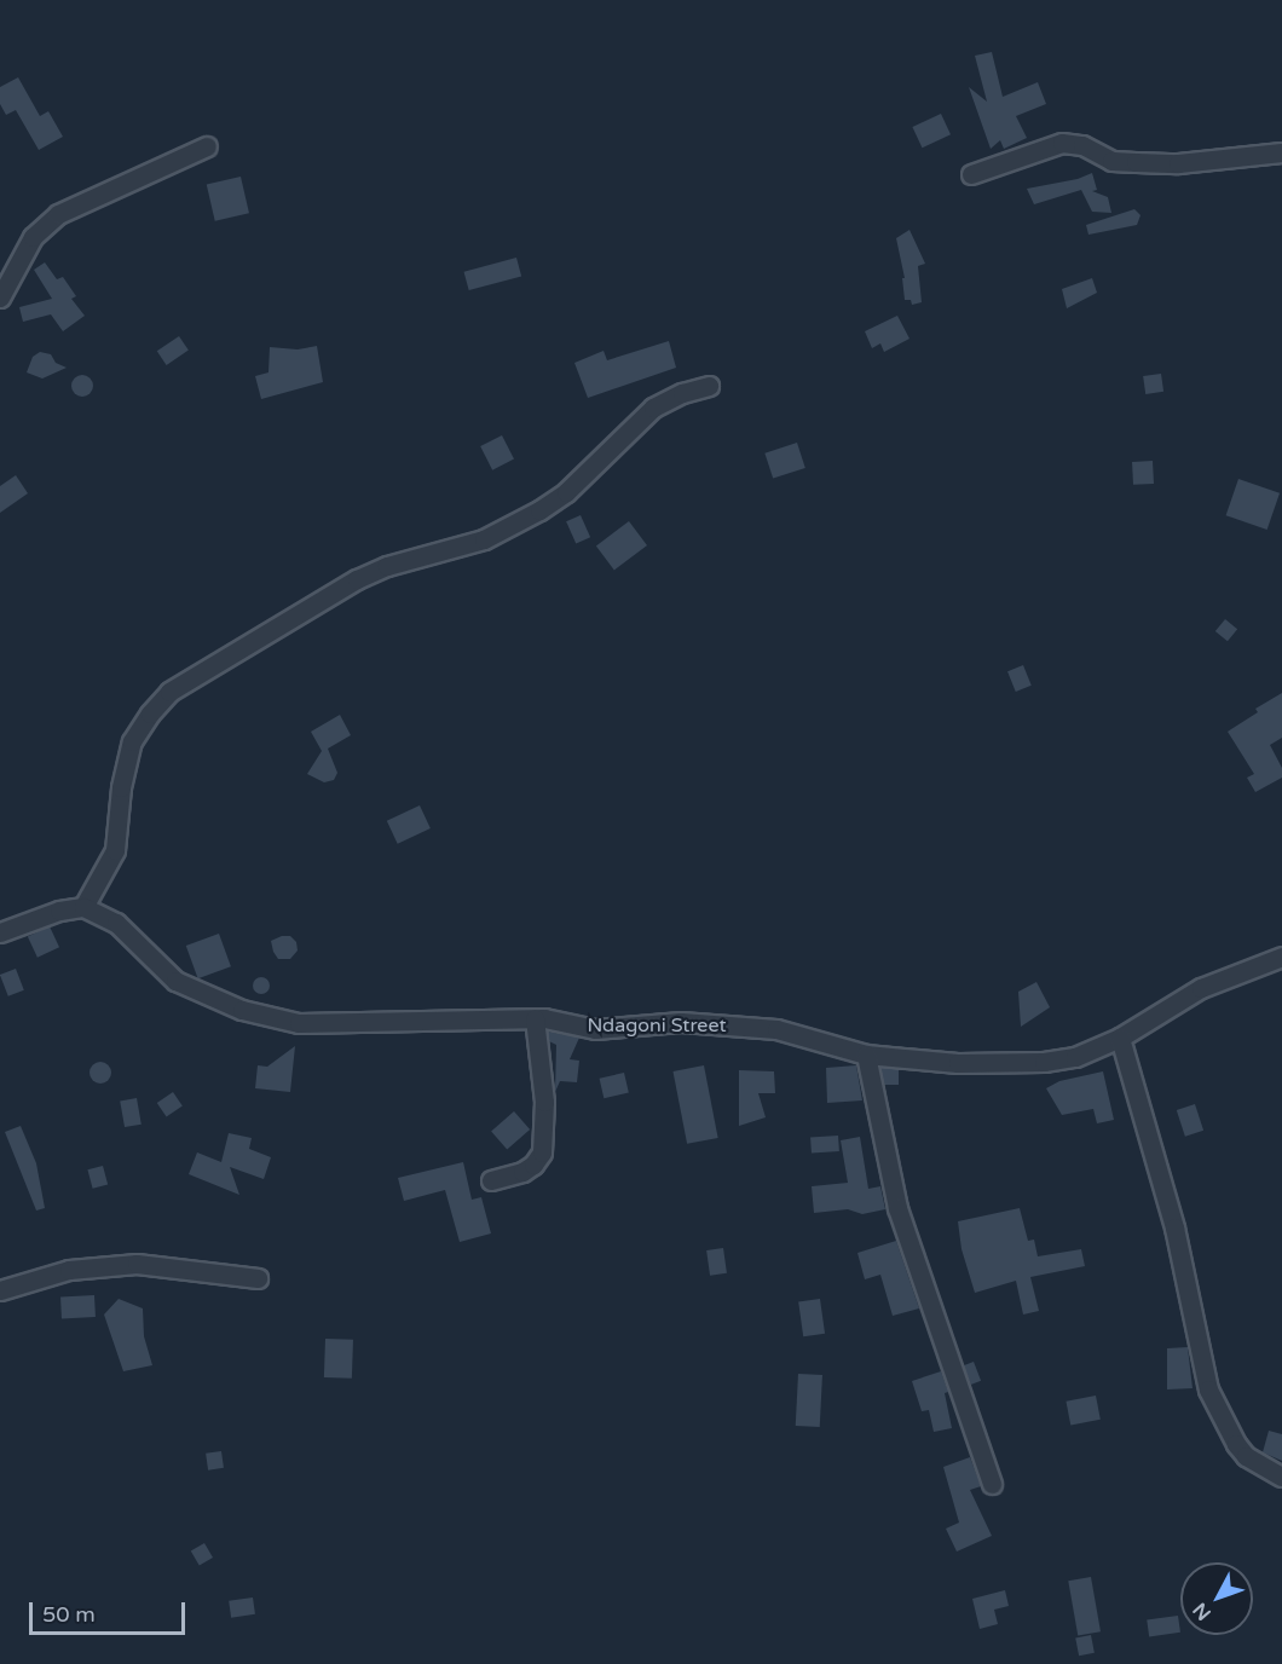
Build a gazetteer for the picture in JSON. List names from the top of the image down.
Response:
{
  "streets": {
    "street": ["Ndagoni Street"]
  },
  "scale_bar": "50 m",
  "north": "bottom left"
}
